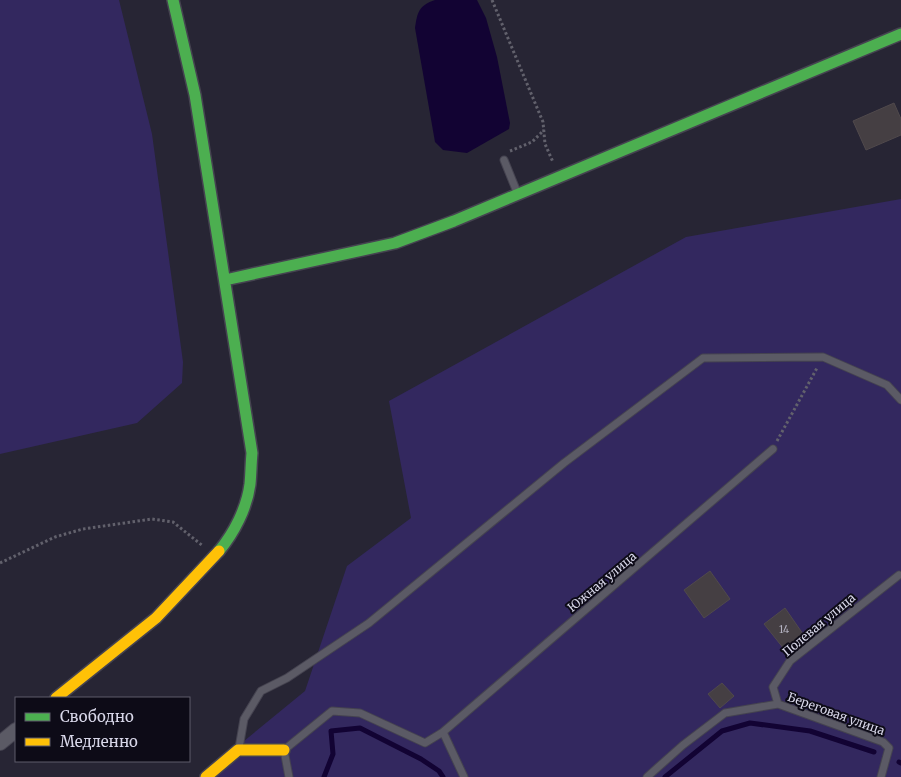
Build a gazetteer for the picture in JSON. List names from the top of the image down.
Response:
{
  "streets": {
    "lane": ["Южная улица", "Полевая улица", "Береговая улица"]
  },
  "crossings": [
    ["Полевая улица", "Береговая улица"]
  ],
  "house_numbers": ["14"],
  "legend": ["Свободно", "Медленно"]
}
